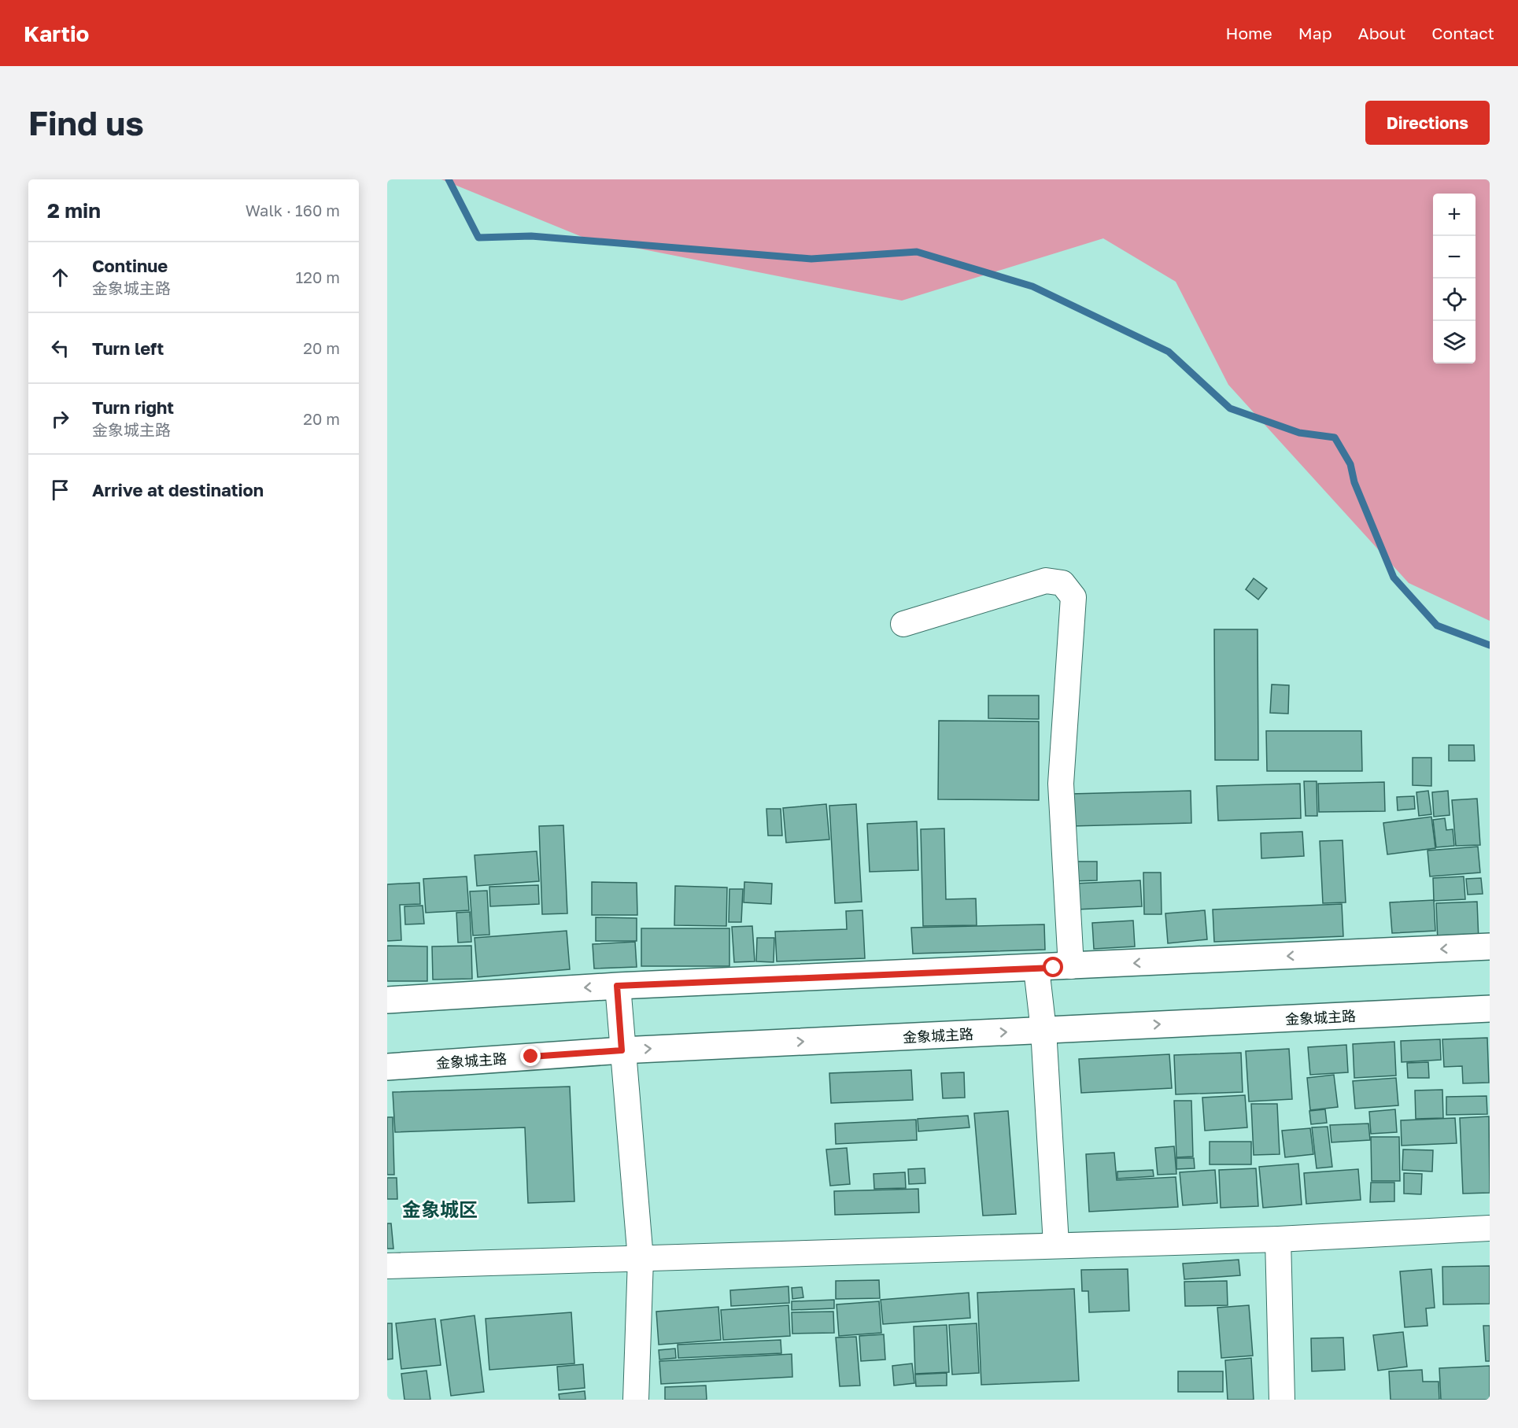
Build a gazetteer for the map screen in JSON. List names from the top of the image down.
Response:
{
  "streets": {
    "main road": ["金象城主路"]
  },
  "districts": ["金象城区"],
  "page": {
    "header": "Kartio",
    "nav": [
      "Home",
      "Map",
      "About",
      "Contact"
    ],
    "buttons": "Directions",
    "title": "Find us",
    "heading": ["2 min", "Walk · 160 m"],
    "map_buttons": ["+", "−"],
    "list": [
      ["Continue", "金象城主路", "120 m"],
      ["Turn left", "20 m"],
      ["Turn right", "金象城主路", "20 m"],
      "Arrive at destination"
    ]
  }
}
